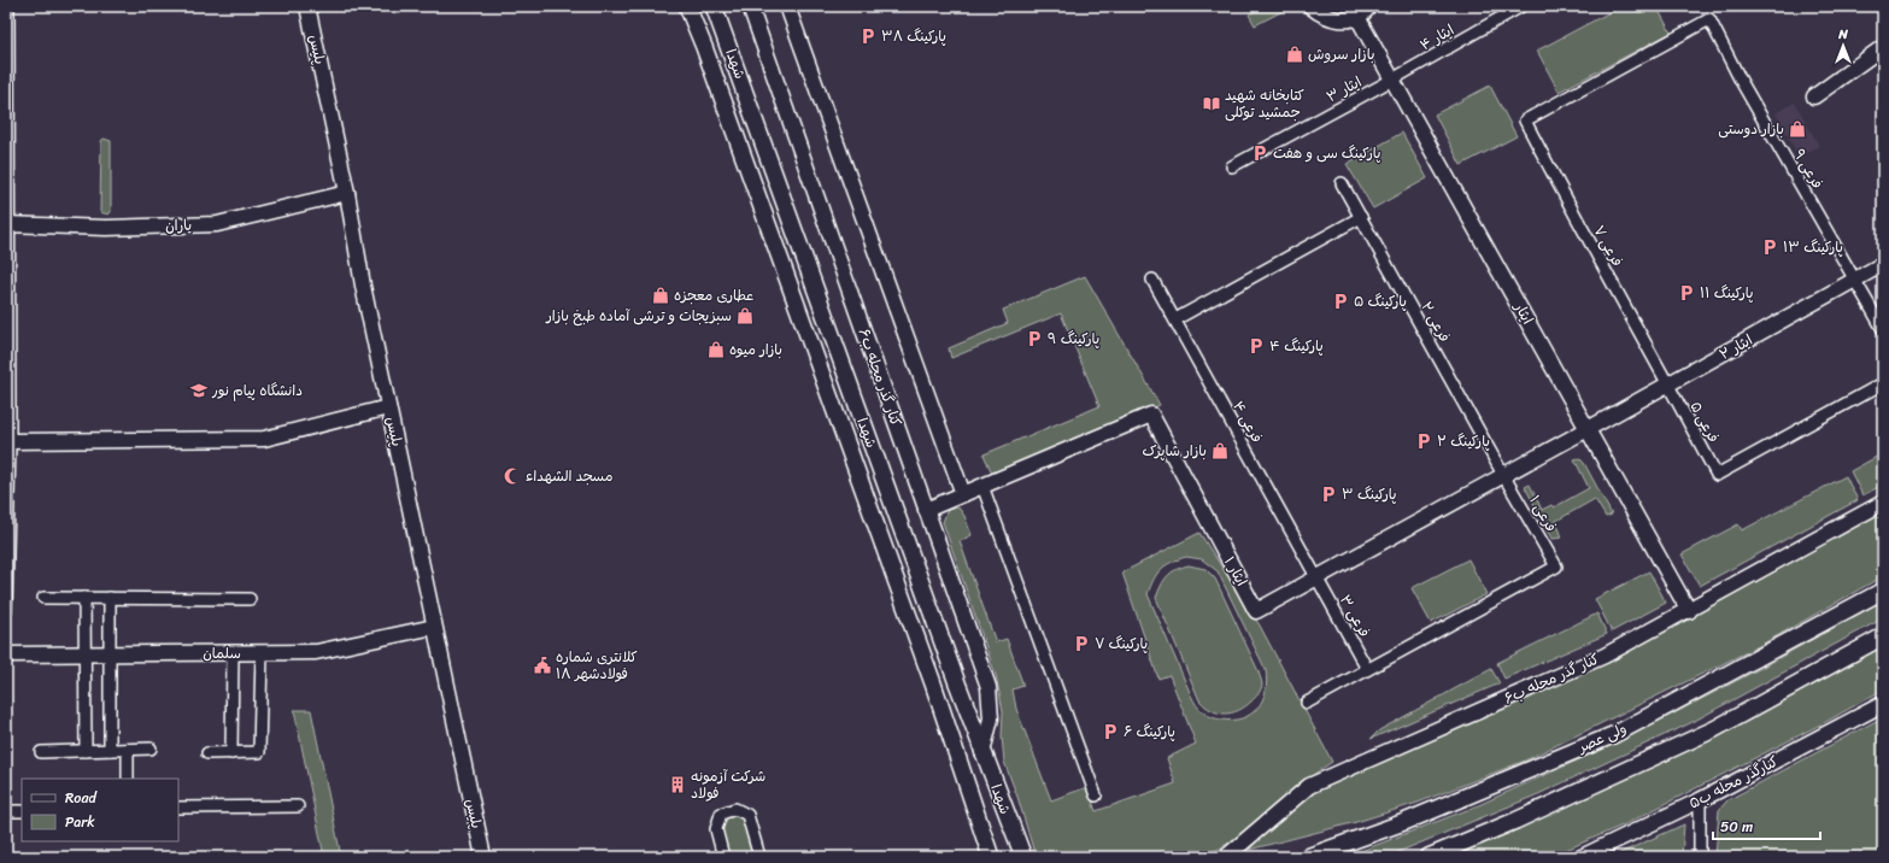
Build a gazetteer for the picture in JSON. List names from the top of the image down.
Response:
{
  "streets": {
    "main road": ["شهدا", "ولی عصر"],
    "street": [
      "ایثار ۴",
      "پلیس",
      "ایثار ۳",
      "فرعی ۹",
      "یاران",
      "فرعی ۷",
      "ایثار",
      "فرعی ۲",
      "ایثار ۲",
      "کنار گذر محله ب۶",
      "فرعی ۴",
      "فرعی ۵",
      "فرعی ۱",
      "ایثار ۱",
      "فرعی ۳",
      "سلمان",
      "کنارگذر محله ب۵"
    ]
  },
  "crossings": [
    ["ایثار ۴", "ایثار ۳"],
    ["ایثار ۴", "ایثار"],
    ["پلیس", "یاران"],
    ["پلیس", "سلمان"],
    ["شهدا", "کنار گذر محله ب۶"],
    ["ایثار ۳", "ایثار"],
    ["فرعی ۹", "فرعی ۷"],
    ["فرعی ۹", "ایثار ۲"],
    ["فرعی ۷", "ایثار ۲"],
    ["فرعی ۷", "فرعی ۵"],
    ["ایثار", "ایثار ۲"],
    ["ایثار", "کنار گذر محله ب۶"],
    ["ایثار", "ایثار ۱"],
    ["فرعی ۲", "فرعی ۱"],
    ["فرعی ۲", "ایثار ۱"],
    ["ایثار ۲", "فرعی ۵"],
    ["ایثار ۲", "ایثار ۱"],
    ["کنار گذر محله ب۶", "ایثار ۱"],
    ["فرعی ۴", "ایثار ۱"],
    ["فرعی ۴", "فرعی ۳"],
    ["فرعی ۱", "ایثار ۱"],
    ["فرعی ۱", "فرعی ۳"],
    ["ایثار ۱", "فرعی ۳"]
  ],
  "places": {
    "parking": [
      "پارکینگ ۳۸",
      "پارکینگ سی و هفت",
      "پارکینگ ۱۳",
      "پارکینگ ۱۱",
      "پارکینگ ۵",
      "پارکینگ ۹",
      "پارکینگ ۴",
      "پارکینگ ۲",
      "پارکینگ ۳",
      "پارکینگ ۷",
      "پارکینگ ۶"
    ],
    "shop": [
      "بازار سروش",
      "بازار دوستی",
      "عطاری معجزه",
      "سبزیجات و ترشی آماده طبخ بازار",
      "بازار میوه",
      "بازار شاپرک"
    ],
    "library": ["کتابخانه شهید جمشید توکلی"],
    "school or university": ["دانشگاه پیام نور"],
    "mosque": ["مسجد الشهداء"],
    "public building": ["کلانتری شماره ۱۸ فولادشهر"],
    "building": ["شرکت آزمونه فولاد"]
  },
  "legend": ["Road", "Park"],
  "scale_bar": "50 m",
  "north": "top"
}
